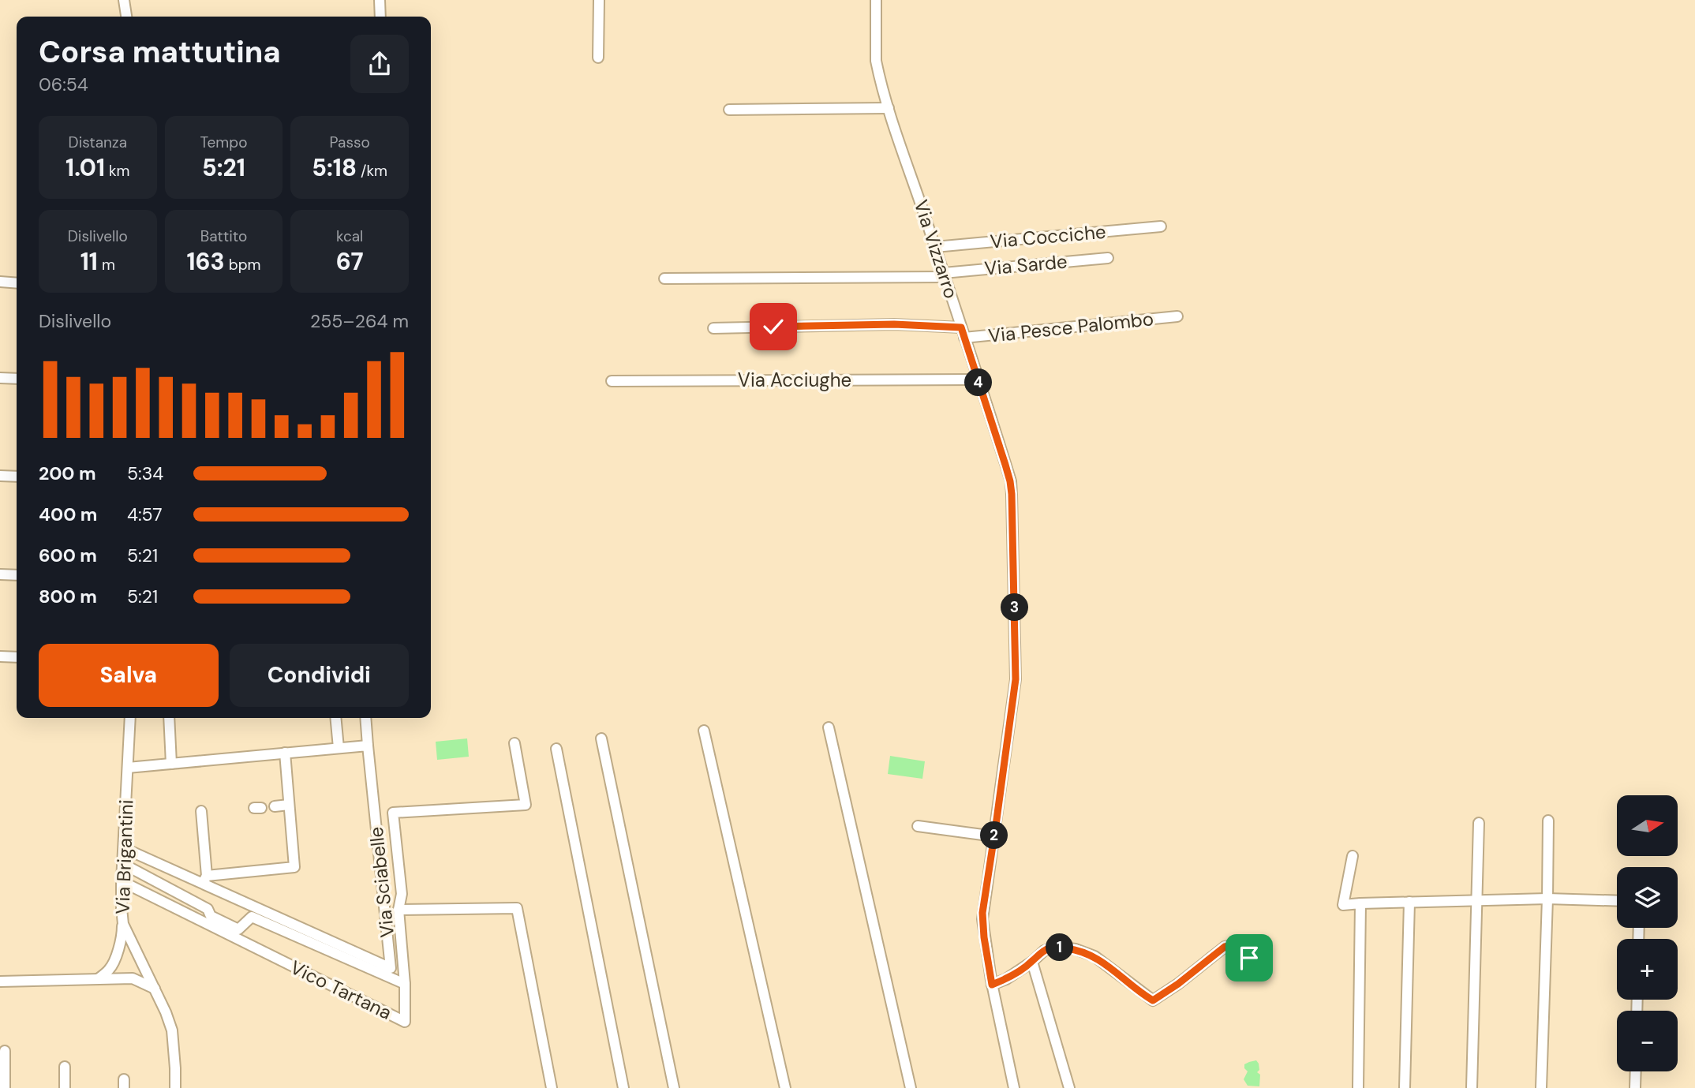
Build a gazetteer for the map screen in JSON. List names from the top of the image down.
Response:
{
  "streets": {
    "street": [
      "Via Cocciche",
      "Via Vizzarro",
      "Via Sarde",
      "Via Pesce Palombo",
      "Via Acciughe",
      "Via Brigantini",
      "Via Sciabelle",
      "Vico Tartana"
    ]
  },
  "crossings": [
    ["Via Cocciche", "Via Vizzarro"],
    ["Via Vizzarro", "Via Sarde"],
    ["Via Vizzarro", "Via Pesce Palombo"],
    ["Via Vizzarro", "Via Acciughe"],
    ["Via Brigantini", "Via Sciabelle"],
    ["Via Brigantini", "Vico Tartana"]
  ],
  "north": "right",
  "page": {
    "heading": ["Corsa mattutina", "06:54"],
    "stats": [
      ["Distanza", "1.01 km"],
      ["Tempo", "5:21"],
      ["Passo", "5:18 /km"],
      ["Dislivello", "11 m"],
      ["Battito", "163 bpm"],
      ["kcal", "67"]
    ],
    "chart": ["Dislivello", "255–264 m"],
    "pins": [
      "4",
      "3",
      "2",
      "1"
    ],
    "list": [
      {
        "name": "200 m",
        "note": "5:34"
      },
      {
        "name": "400 m",
        "note": "4:57"
      },
      {
        "name": "600 m",
        "note": "5:21"
      },
      {
        "name": "800 m",
        "note": "5:21"
      }
    ],
    "buttons": ["Salva", "Condividi"],
    "map_buttons": ["+", "−"]
  }
}
